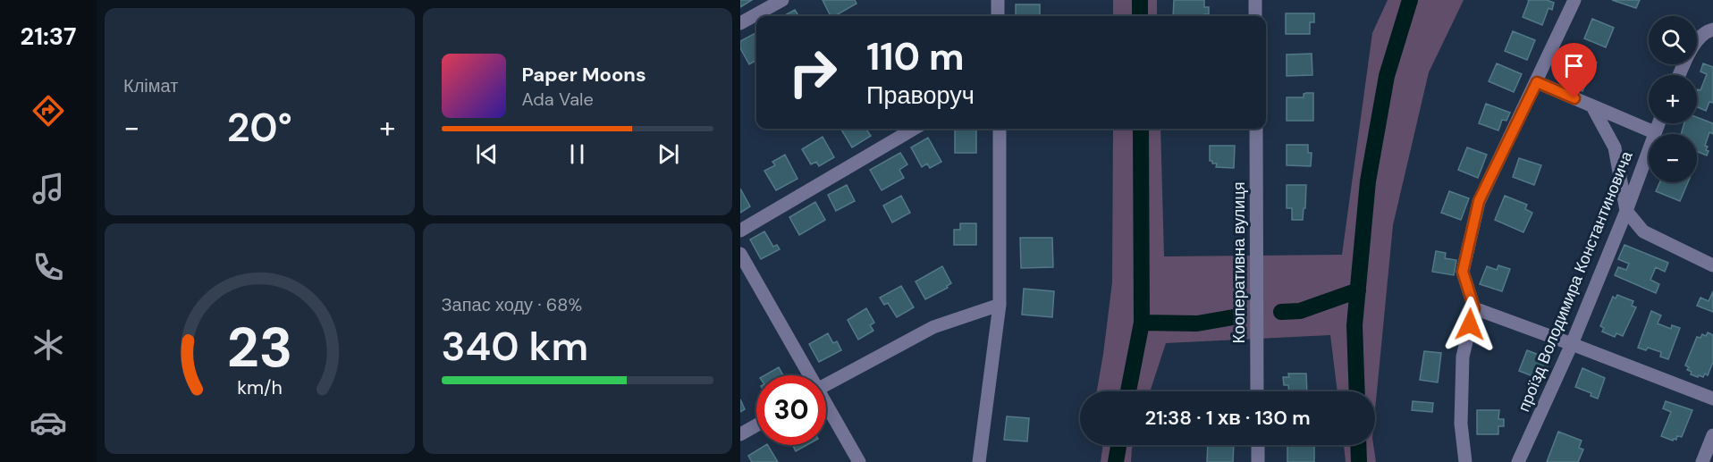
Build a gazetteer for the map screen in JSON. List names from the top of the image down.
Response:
{
  "streets": {
    "street": ["Кооперативна вулиця", "проїзд Володимира Константиновича"]
  },
  "page": {
    "tabs": "21:37",
    "tile": [
      "Клімат",
      ["Запас ходу · 68%", "340 km"]
    ],
    "map_buttons": ["+", "−"],
    "turn": ["110 m", "Праворуч"],
    "song": ["Paper Moons", "Ada Vale"],
    "heat": ["−", "20°", "+"],
    "limit": "30",
    "trip": "21:38 · 1 хв · 130 m",
    "gauge": ["23", "km/h"]
  }
}
